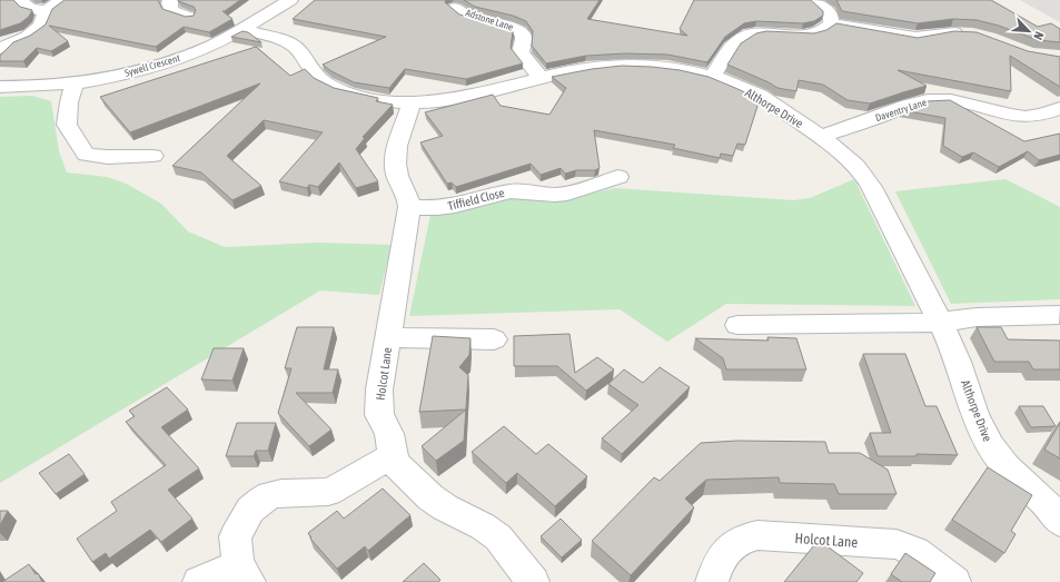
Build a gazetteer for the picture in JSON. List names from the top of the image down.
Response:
{
  "streets": {
    "street": [
      "Adstone Lane",
      "Sywell Crescent",
      "Althorpe Drive",
      "Daventry Lane",
      "Tiffield Close",
      "Holcot Lane"
    ]
  },
  "crossings": [
    ["Adstone Lane", "Althorpe Drive"],
    ["Sywell Crescent", "Althorpe Drive"],
    ["Althorpe Drive", "Daventry Lane"],
    ["Althorpe Drive", "Holcot Lane"],
    ["Tiffield Close", "Holcot Lane"]
  ],
  "north": "bottom right"
}
